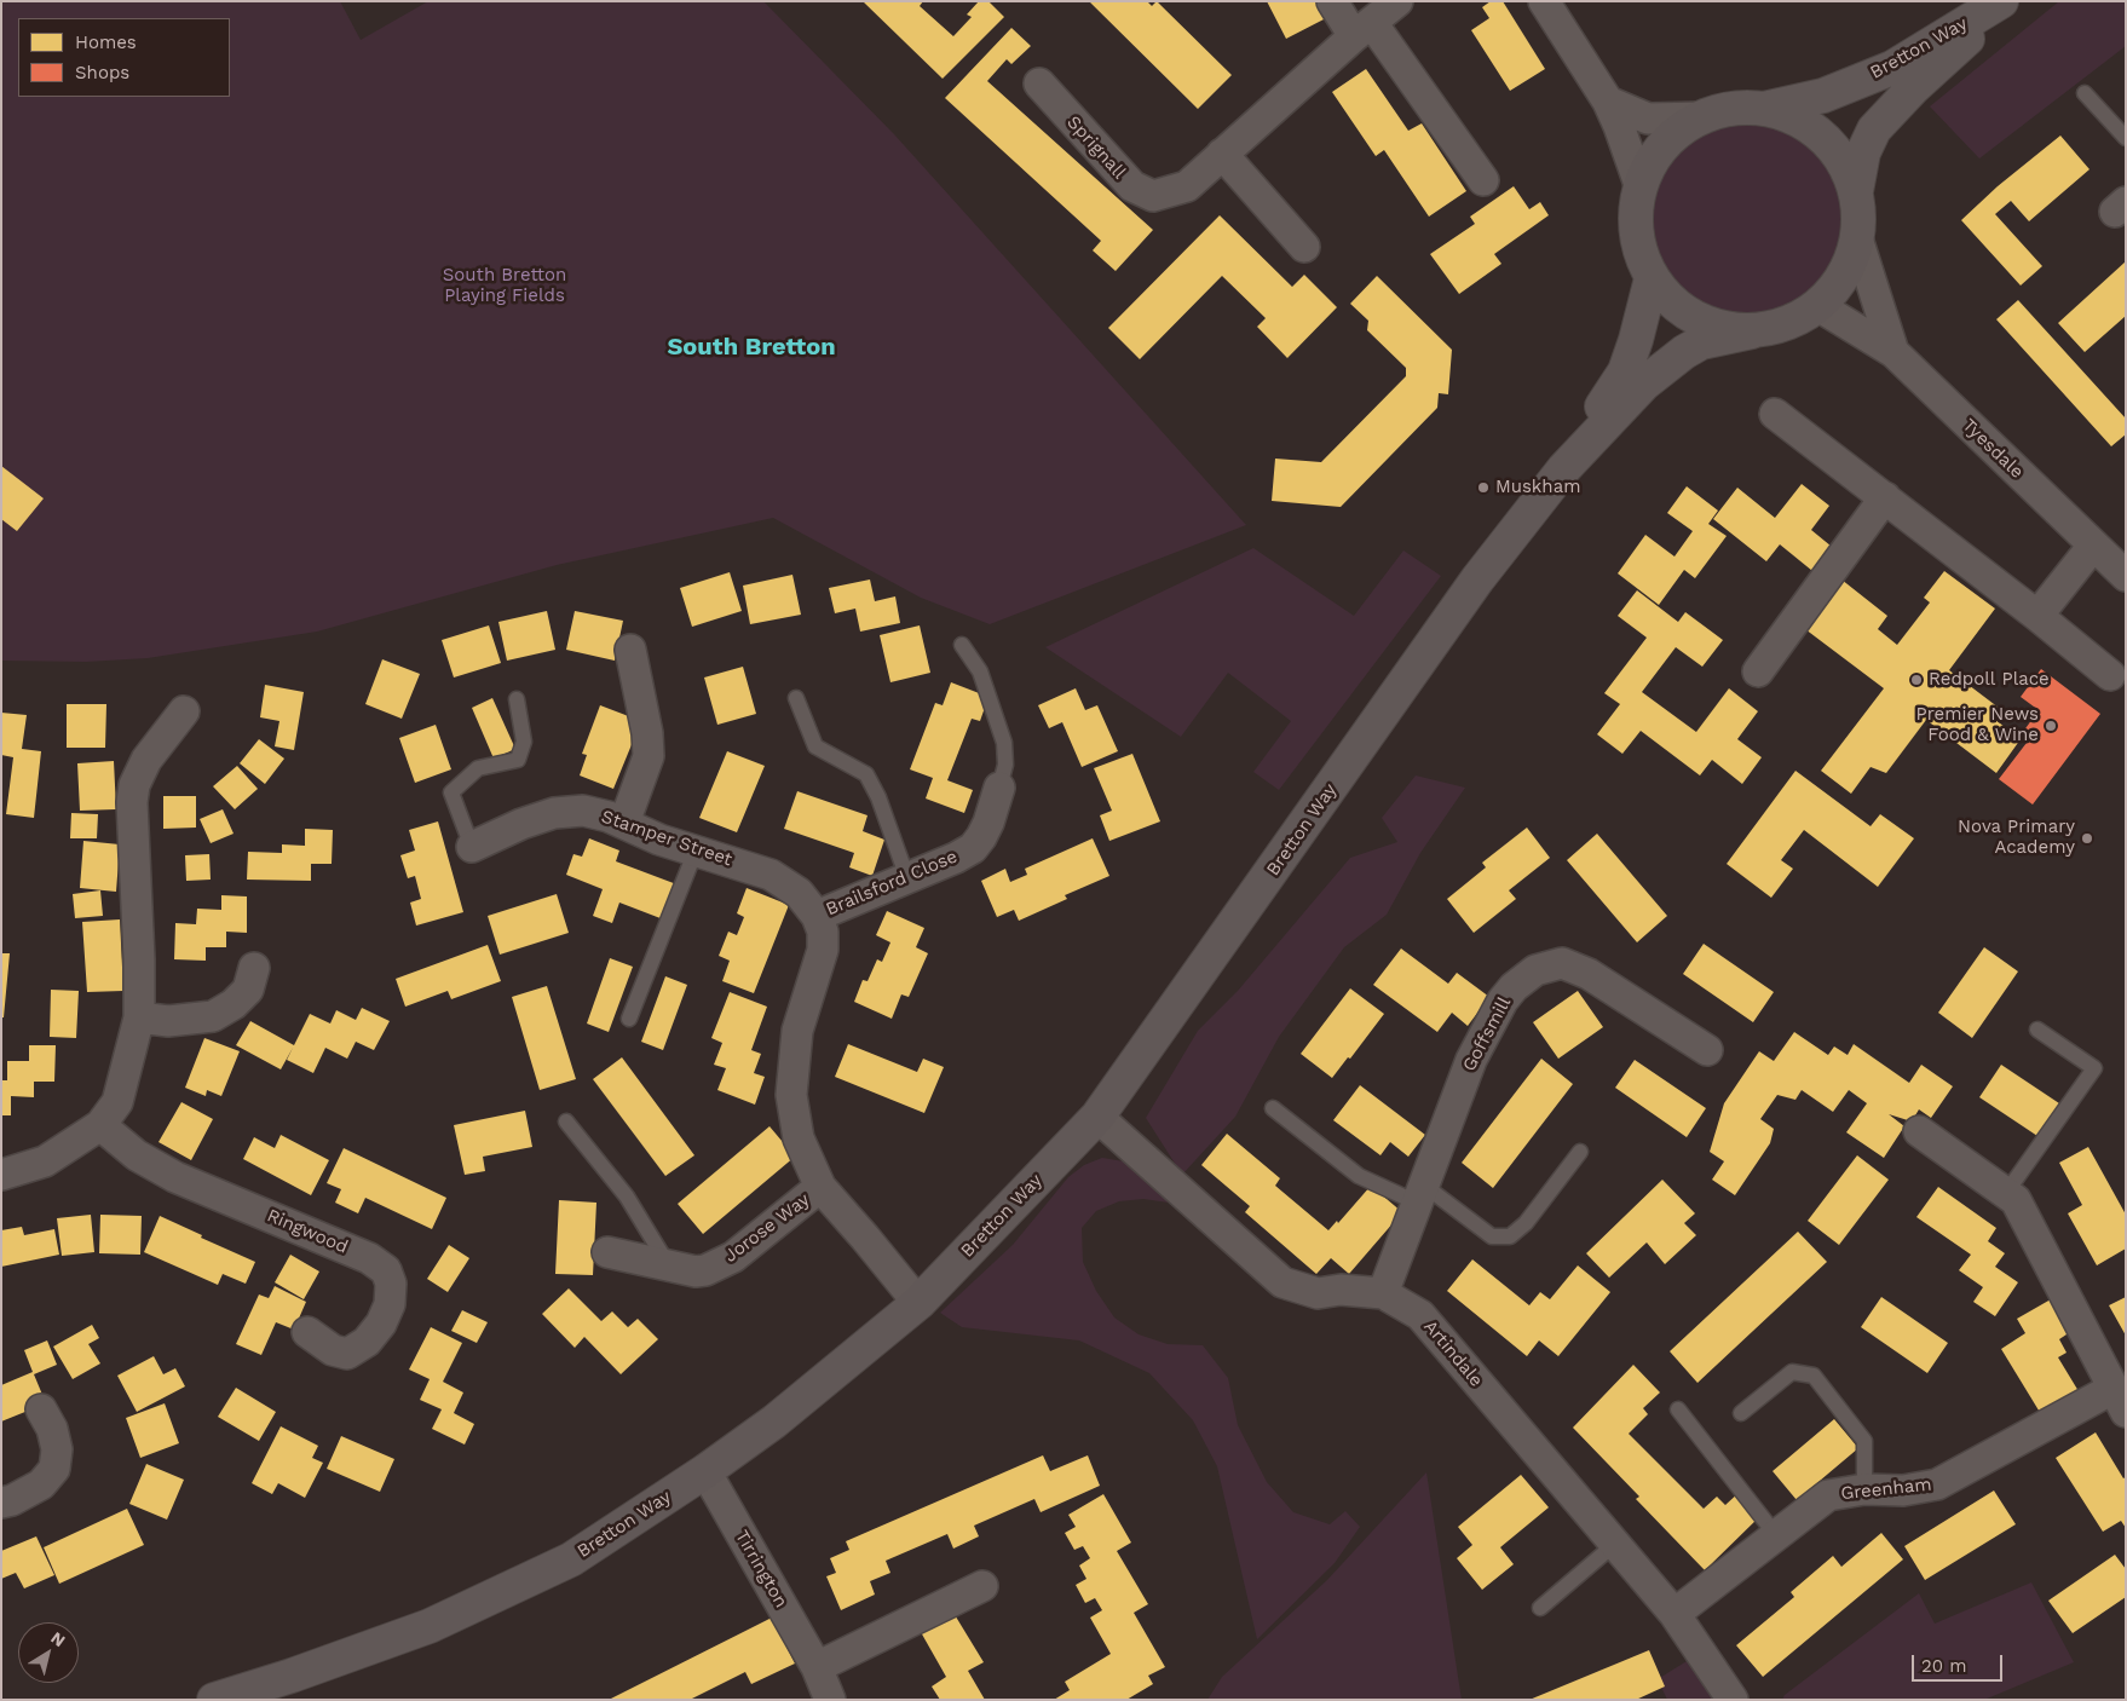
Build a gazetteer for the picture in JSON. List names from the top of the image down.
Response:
{
  "streets": {
    "street": [
      "Bretton Way",
      "Sprignall",
      "Tyesdale",
      "Stamper Street",
      "Brailsford Close",
      "Goffsmill",
      "Jorose Way",
      "Ringwood",
      "Artindale",
      "Greenham",
      "Tirrington"
    ]
  },
  "crossings": [
    ["Bretton Way", "Tyesdale"],
    ["Bretton Way", "Stamper Street"],
    ["Bretton Way", "Artindale"],
    ["Bretton Way", "Tirrington"],
    ["Stamper Street", "Brailsford Close"],
    ["Stamper Street", "Jorose Way"],
    ["Goffsmill", "Artindale"],
    ["Artindale", "Greenham"]
  ],
  "districts": ["South Bretton"],
  "parks": ["South Bretton Playing Fields"],
  "places": [
    "Muskham",
    "Redpoll Place",
    "Premier News Food & Wine",
    "Nova Primary Academy"
  ],
  "legend": ["Homes", "Shops"],
  "scale_bar": "20 m",
  "north": "top right"
}
